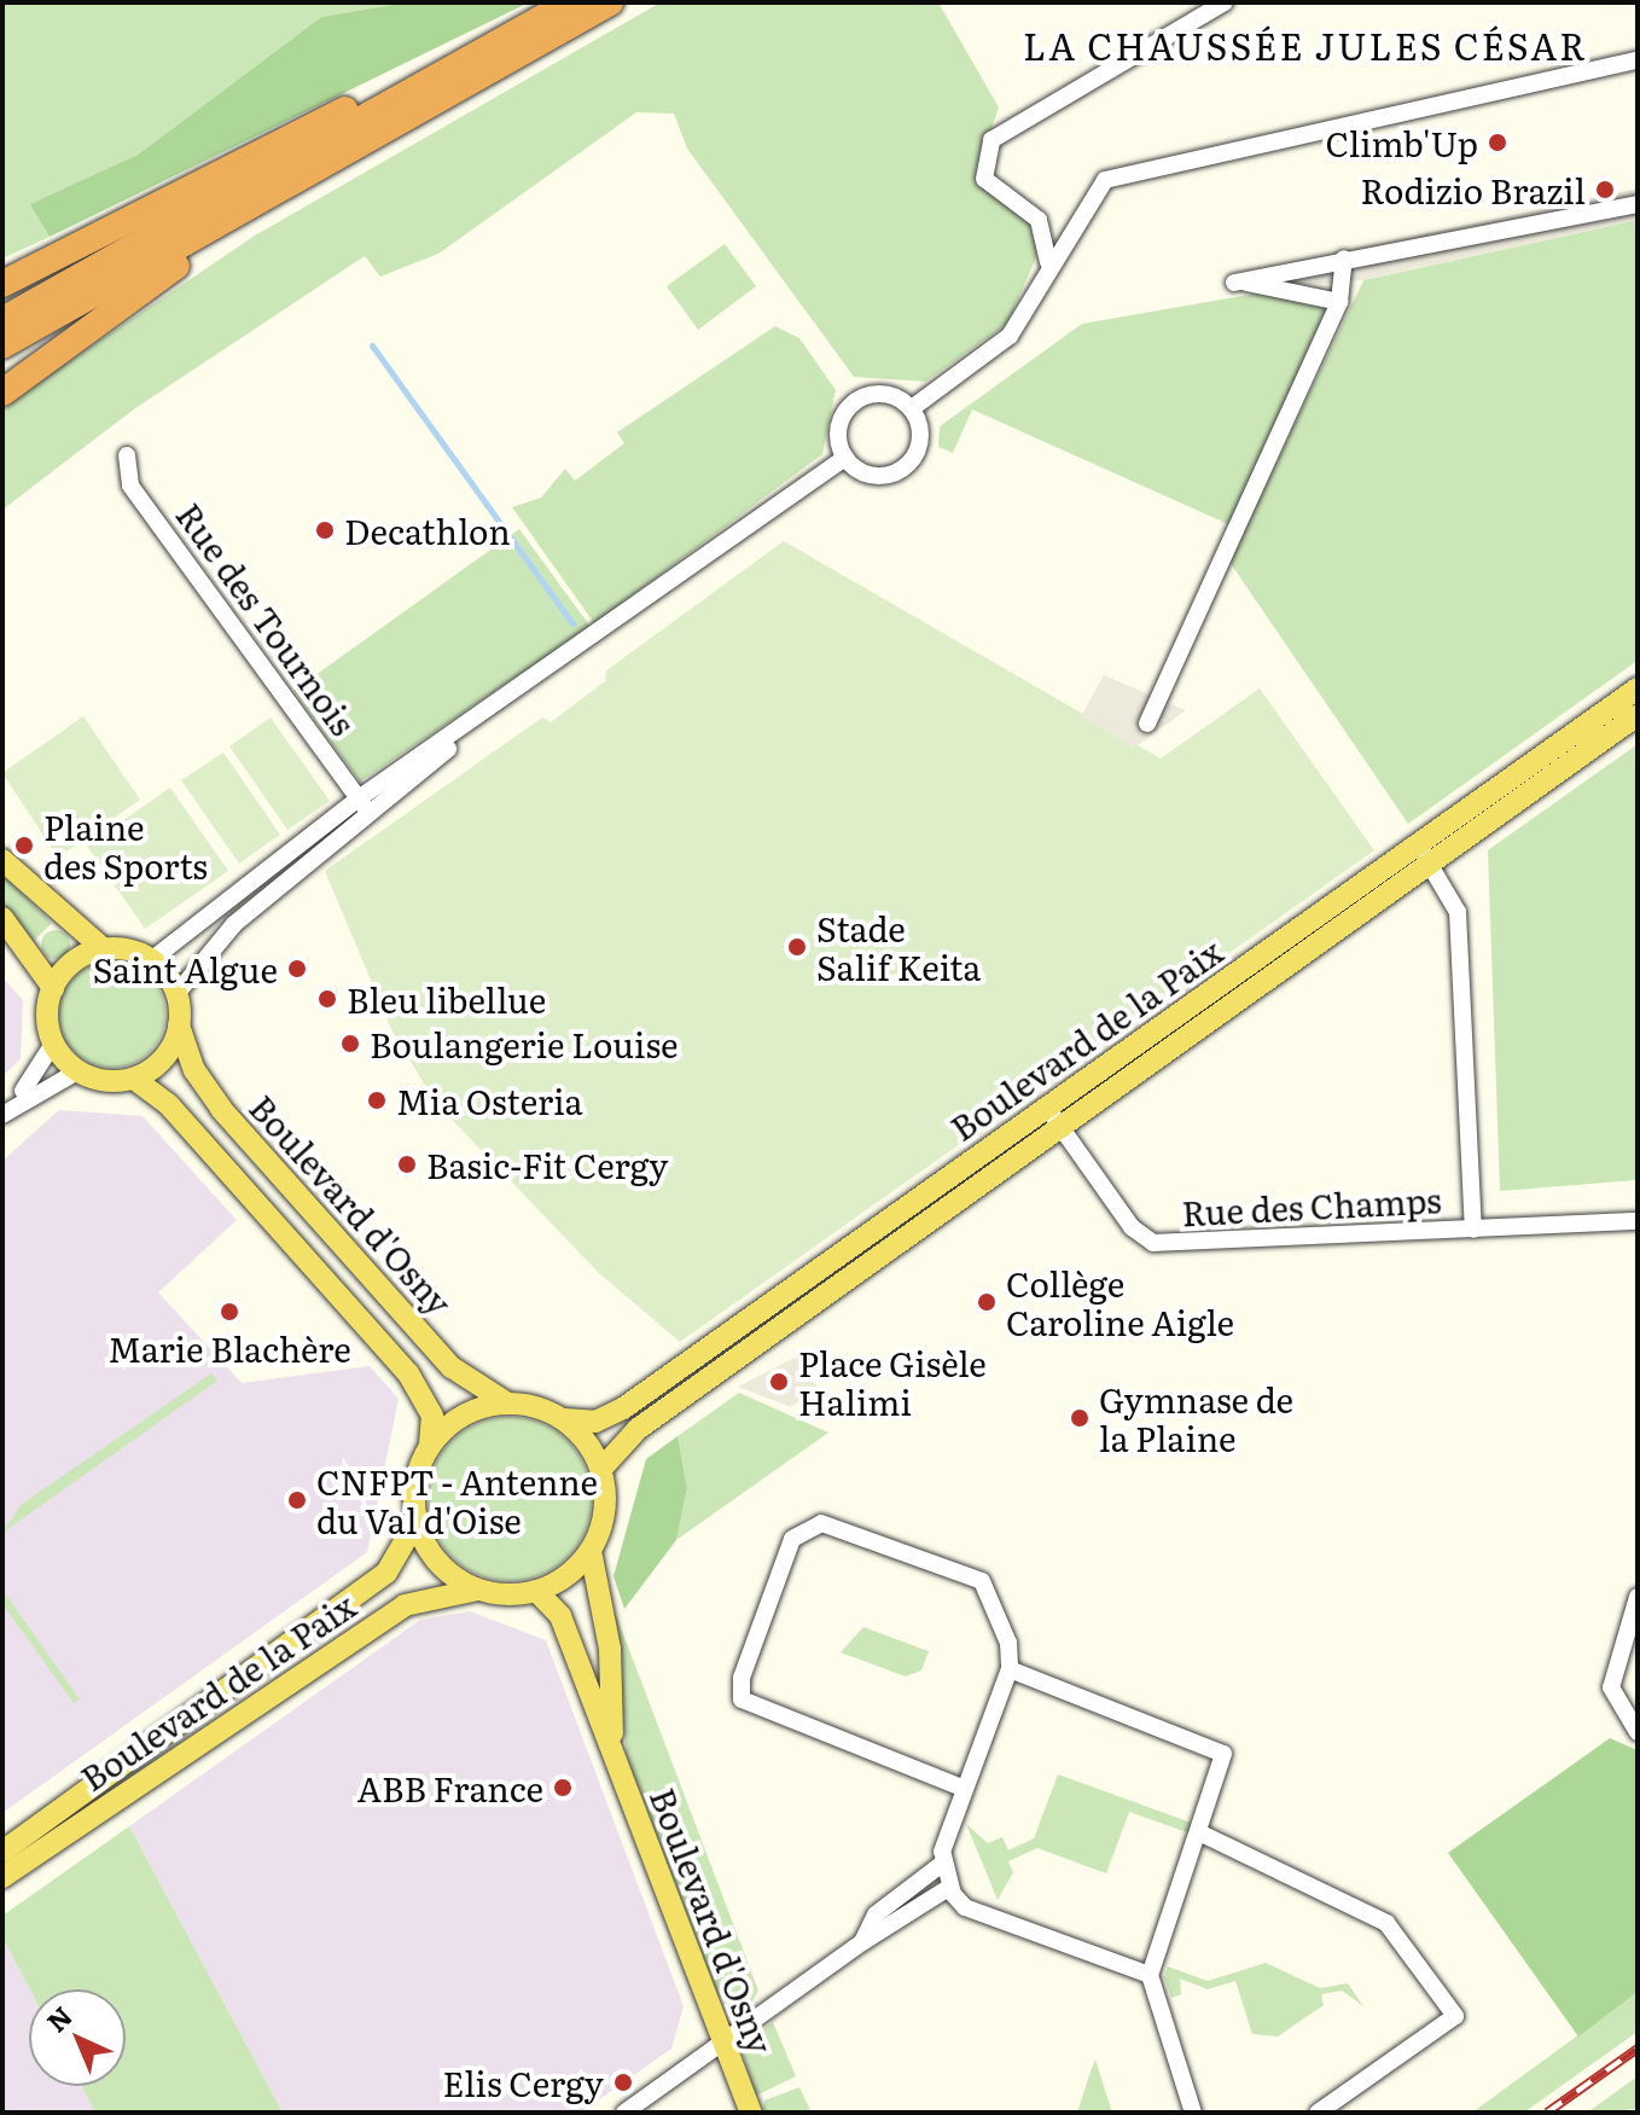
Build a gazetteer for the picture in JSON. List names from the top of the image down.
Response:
{
  "streets": {
    "main road": ["Boulevard de la Paix", "Boulevard d'Osny"],
    "street": ["Rue des Tournois", "Rue des Champs"]
  },
  "crossings": [
    ["Boulevard de la Paix", "Boulevard d'Osny"],
    ["Boulevard de la Paix", "Rue des Champs"]
  ],
  "districts": ["LA CHAUSSÉE JULES CÉSAR"],
  "places": [
    "Climb'Up",
    "Rodizio Brazil",
    "Decathlon",
    "Plaine des Sports",
    "Stade Salif Keita",
    "Saint Algue",
    "Bleu libellue",
    "Boulangerie Louise",
    "Mia Osteria",
    "Basic-Fit Cergy",
    "Collège Caroline Aigle",
    "Marie Blachère",
    "Place Gisèle Halimi",
    "Gymnase de la Plaine",
    "CNFPT - Antenne du Val d'Oise",
    "ABB France",
    "Elis Cergy"
  ],
  "north": "top left"
}
